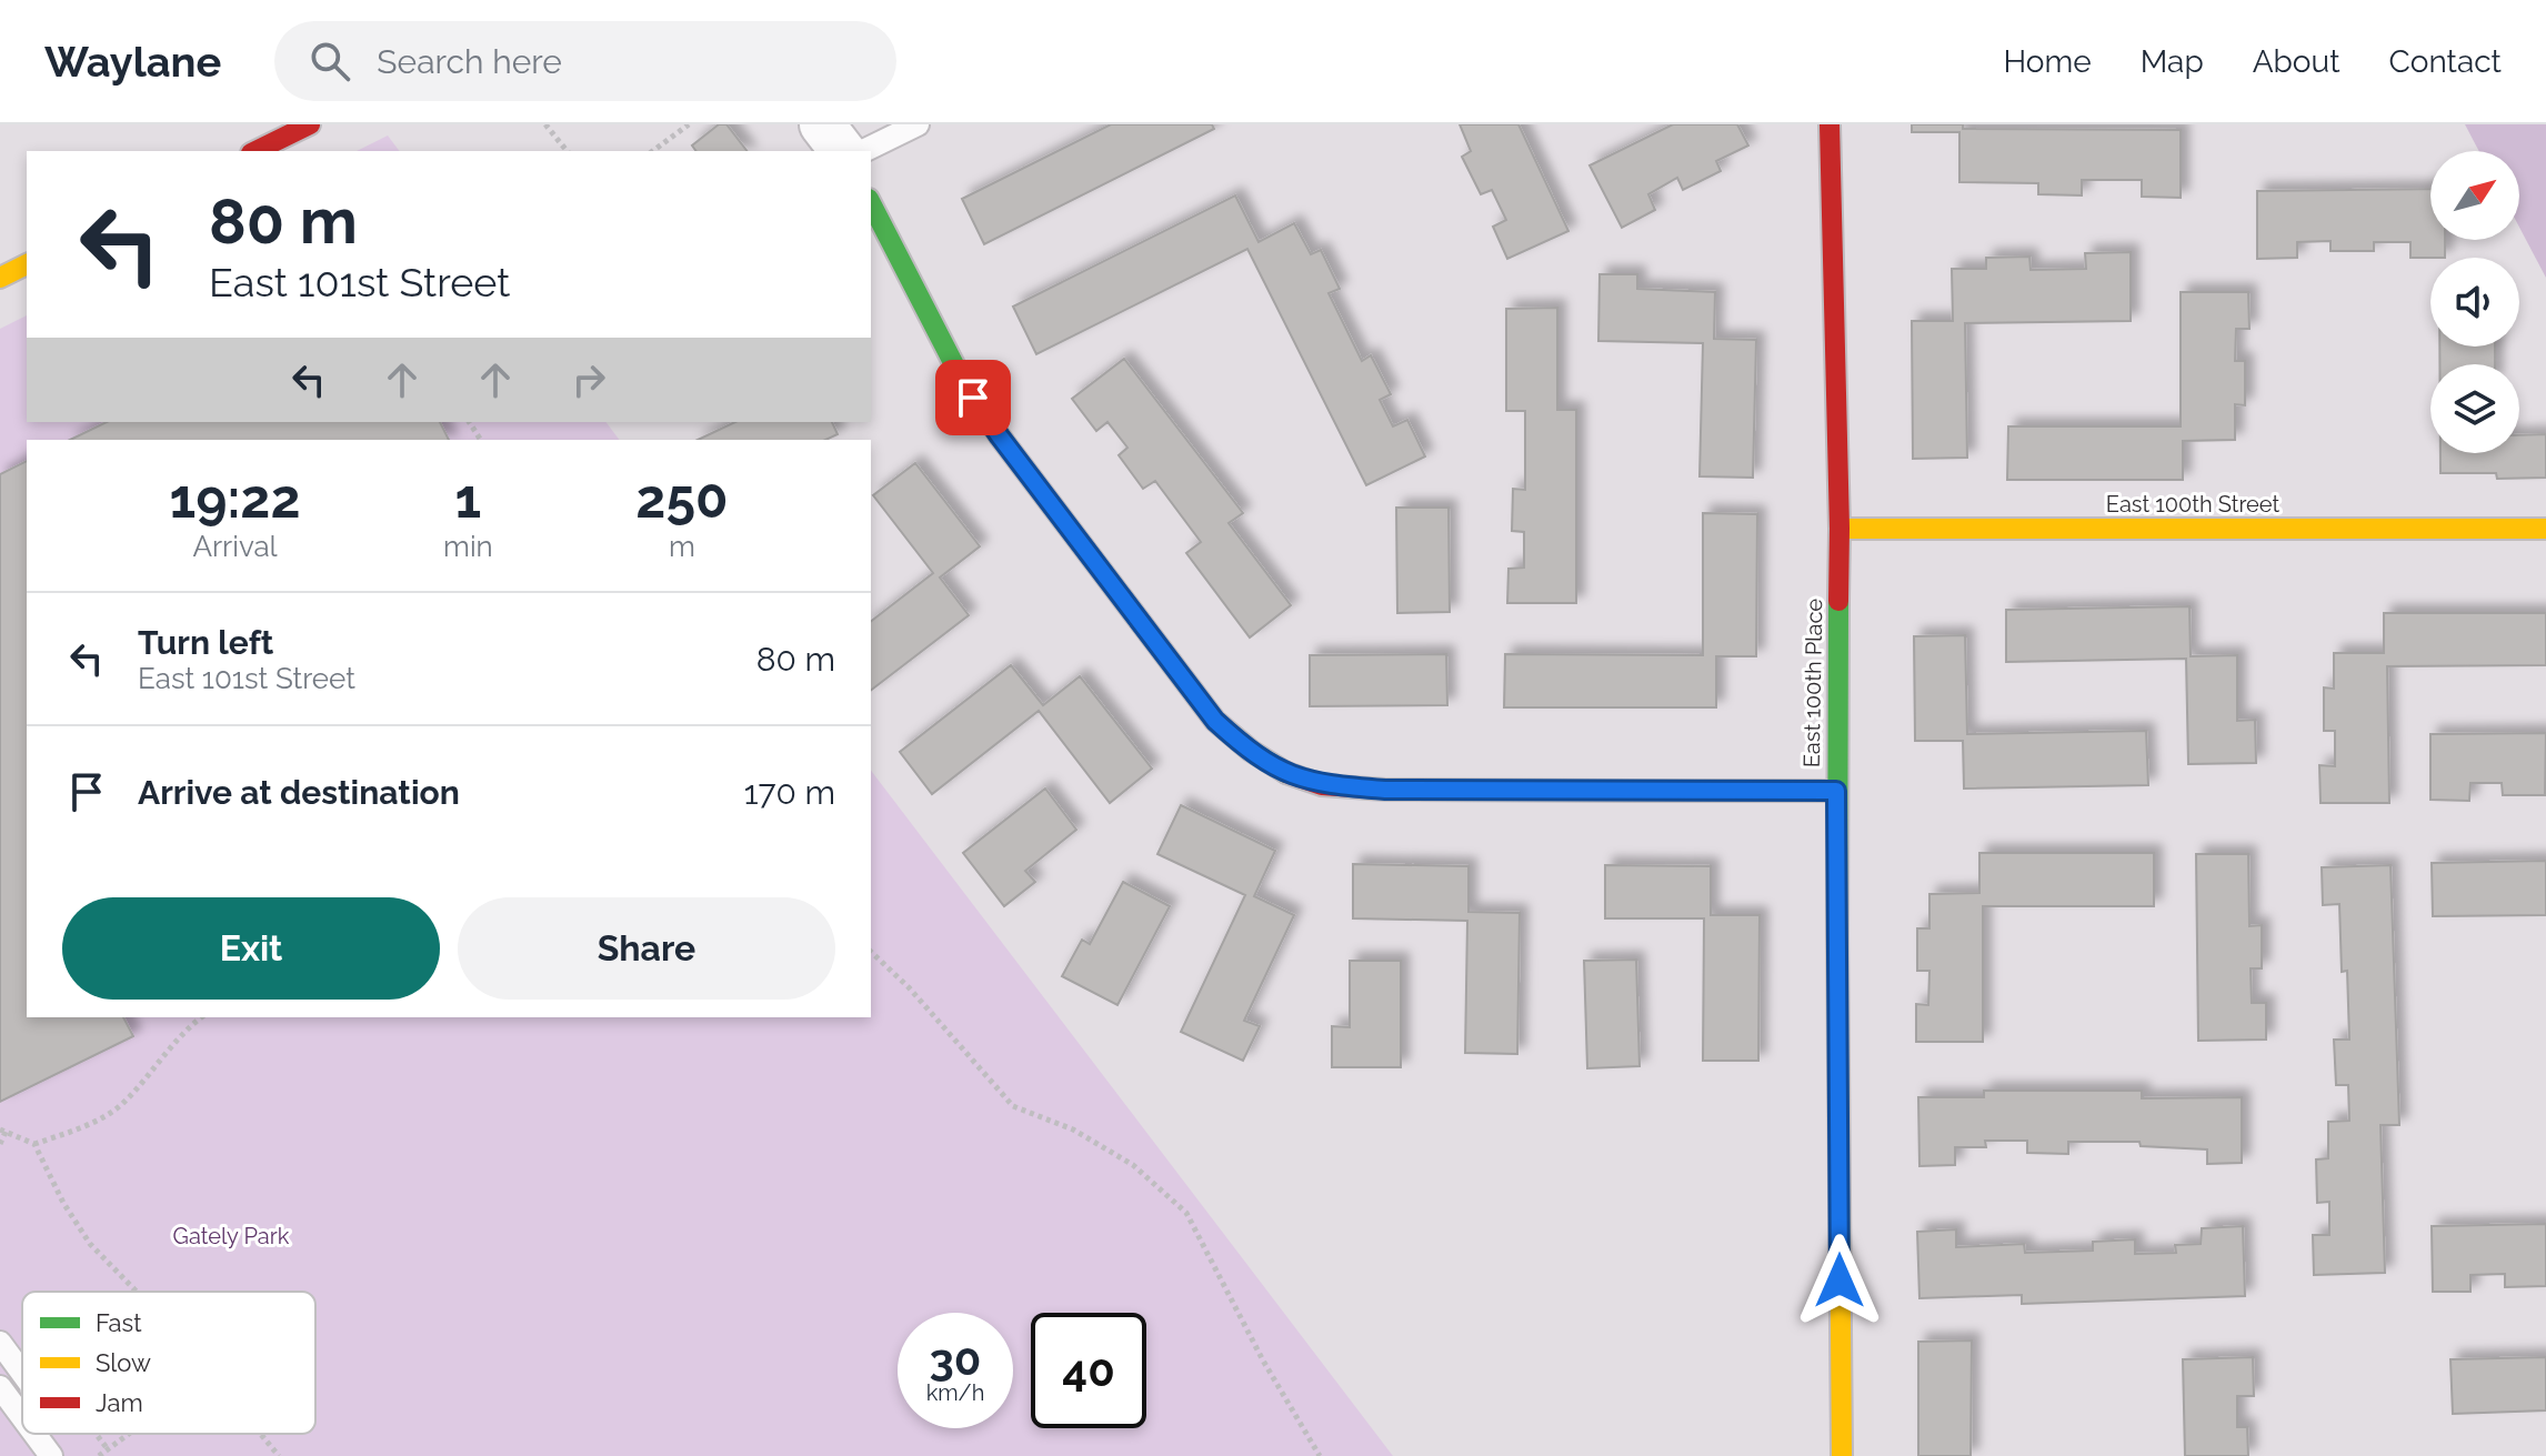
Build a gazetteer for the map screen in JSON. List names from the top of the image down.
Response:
{
  "streets": {
    "street": ["East 100th Street", "East 100th Place"]
  },
  "crossings": [
    ["East 100th Street", "East 100th Place"]
  ],
  "parks": ["Gately Park"],
  "legend": ["Fast", "Slow", "Jam"],
  "north": "top right",
  "page": {
    "header": "Waylane",
    "search": "Search here",
    "nav": [
      "Home",
      "Map",
      "About",
      "Contact"
    ],
    "turn": ["80 m", "East 101st Street"],
    "eta": [
      "19:22",
      "Arrival",
      "1",
      "min",
      "250",
      "m"
    ],
    "list": [
      {
        "name": "Turn left",
        "note": "East 101st Street",
        "value": "80 m"
      },
      {
        "name": "Arrive at destination",
        "value": "170 m"
      }
    ],
    "buttons": ["Exit", "Share"],
    "speed": "30 km/h",
    "limit": "40"
  }
}
